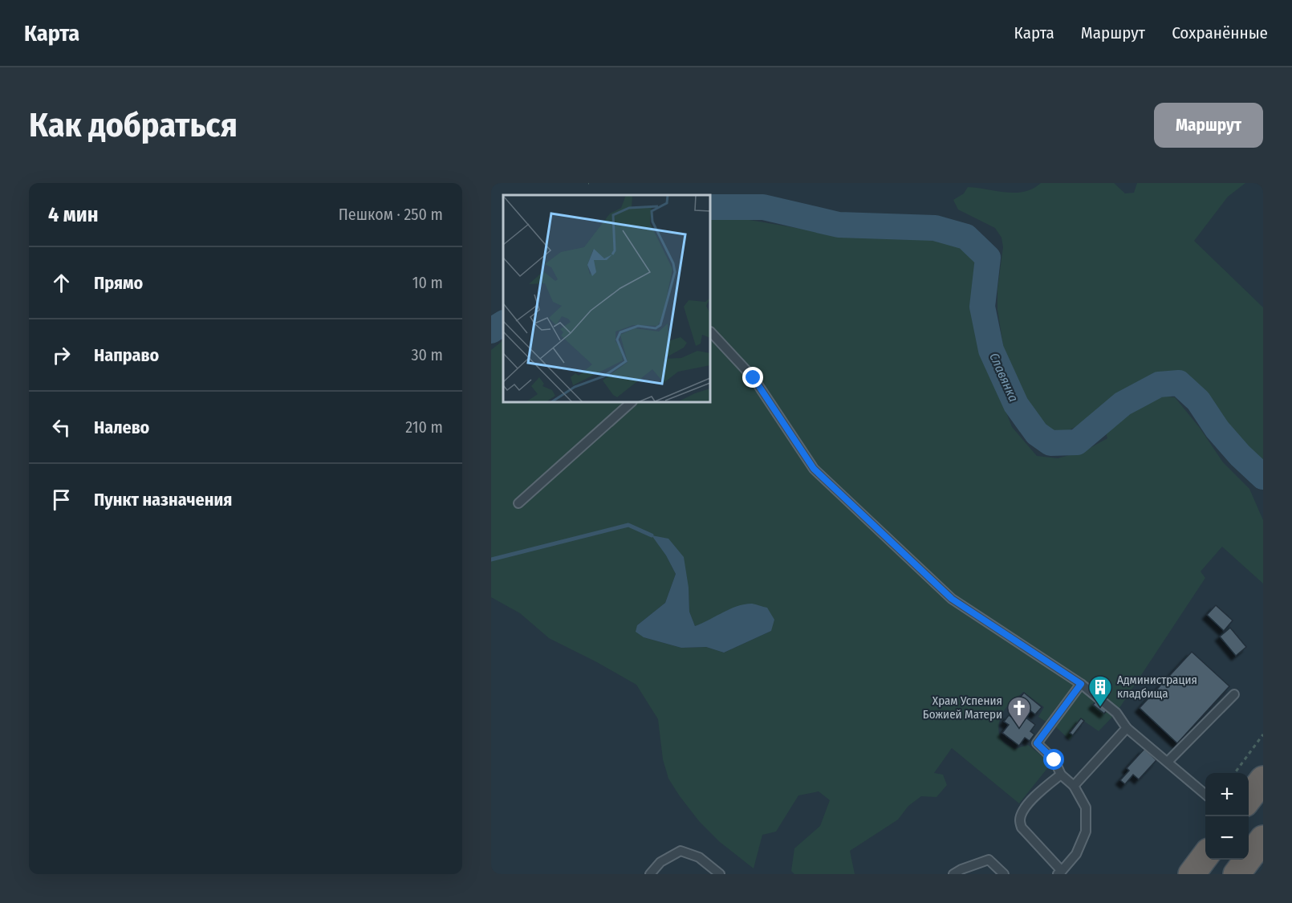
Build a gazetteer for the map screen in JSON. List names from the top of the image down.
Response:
{
  "water": ["Славянка"],
  "places": {
    "building": ["Администрация кладбища"],
    "church": ["Храм Успения Божией Матери"]
  },
  "page": {
    "header": "Карта",
    "nav": ["Карта", "Маршрут", "Сохранённые"],
    "buttons": "Маршрут",
    "title": "Как добраться",
    "heading": ["4 мин", "Пешком · 250 m"],
    "list": [
      ["Прямо", "10 m"],
      ["Направо", "30 m"],
      ["Налево", "210 m"],
      "Пункт назначения"
    ],
    "map_buttons": ["+", "−"]
  }
}
